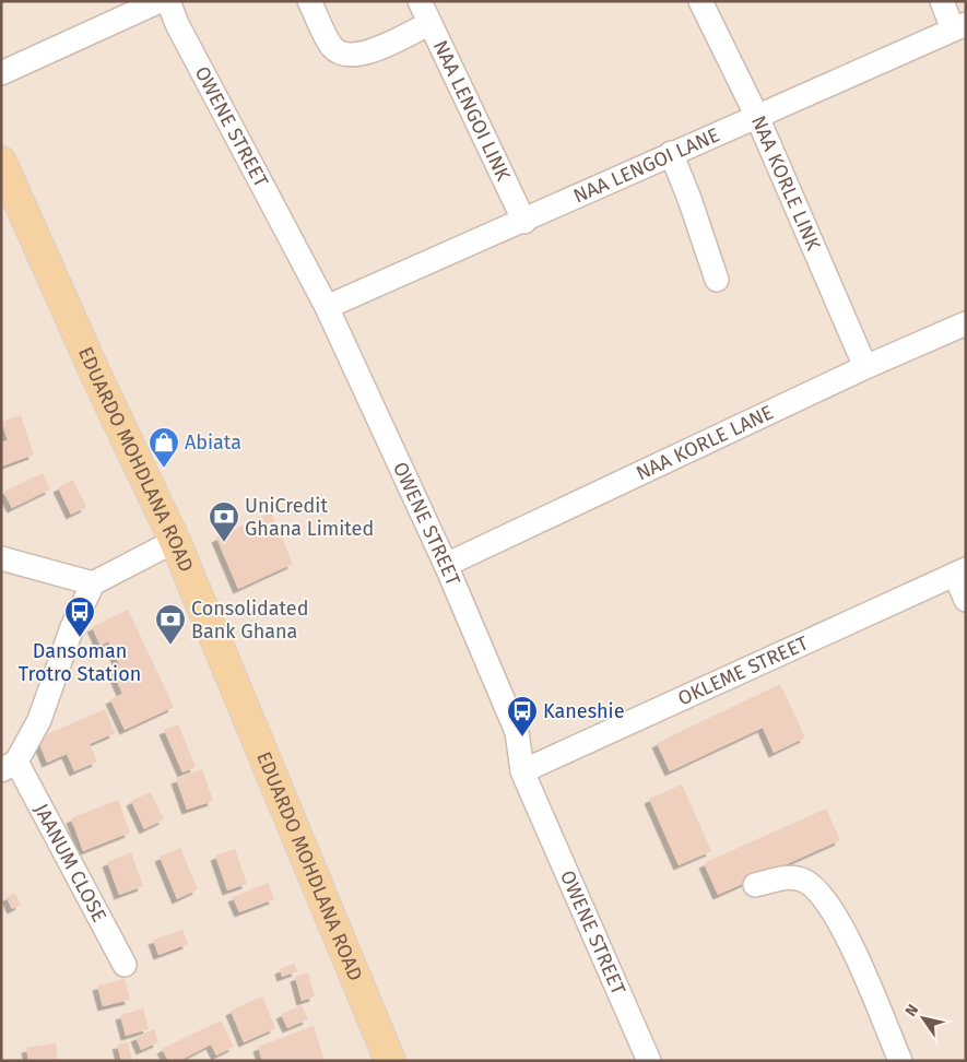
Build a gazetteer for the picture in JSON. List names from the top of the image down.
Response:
{
  "streets": {
    "main road": ["EDUARDO MOHDLANA ROAD"],
    "street": [
      "NAA LENGOI LINK",
      "OWENE STREET",
      "NAA LENGOI LANE",
      "NAA KORLE LINK",
      "NAA KORLE LANE",
      "OKLEME STREET",
      "JAANUM CLOSE"
    ]
  },
  "crossings": [
    ["NAA LENGOI LINK", "NAA LENGOI LANE"],
    ["OWENE STREET", "NAA LENGOI LANE"],
    ["OWENE STREET", "NAA KORLE LANE"],
    ["OWENE STREET", "OKLEME STREET"],
    ["NAA LENGOI LANE", "NAA KORLE LINK"],
    ["NAA KORLE LINK", "NAA KORLE LANE"]
  ],
  "places": {
    "shop": ["Abiata"],
    "bank": ["UniCredit Ghana Limited", "Consolidated Bank Ghana"],
    "bus stop": ["Dansoman Trotro Station", "Kaneshie"]
  },
  "north": "top left"
}
